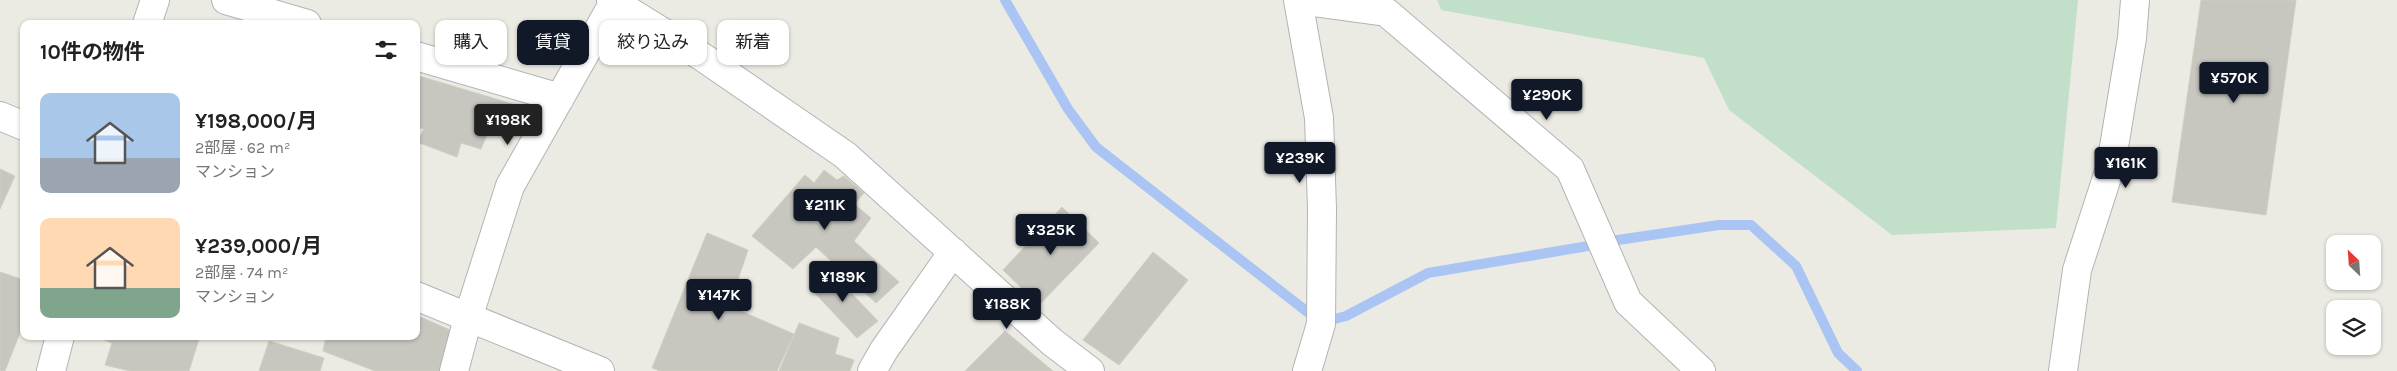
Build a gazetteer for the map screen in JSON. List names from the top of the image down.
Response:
{
  "north": "top left",
  "page": {
    "chip": [
      "購入",
      "賃貸",
      "絞り込み",
      "新着"
    ],
    "heading": "10件の物件",
    "price": [
      "¥570K",
      "¥290K",
      "¥198K",
      "¥239K",
      "¥161K",
      "¥211K",
      "¥325K",
      "¥189K",
      "¥147K",
      "¥188K"
    ],
    "list": [
      {
        "name": "¥198,000/月",
        "note": "2部屋 · 62 m² · マンション"
      },
      {
        "name": "¥239,000/月",
        "note": "2部屋 · 74 m² · マンション"
      }
    ]
  }
}
